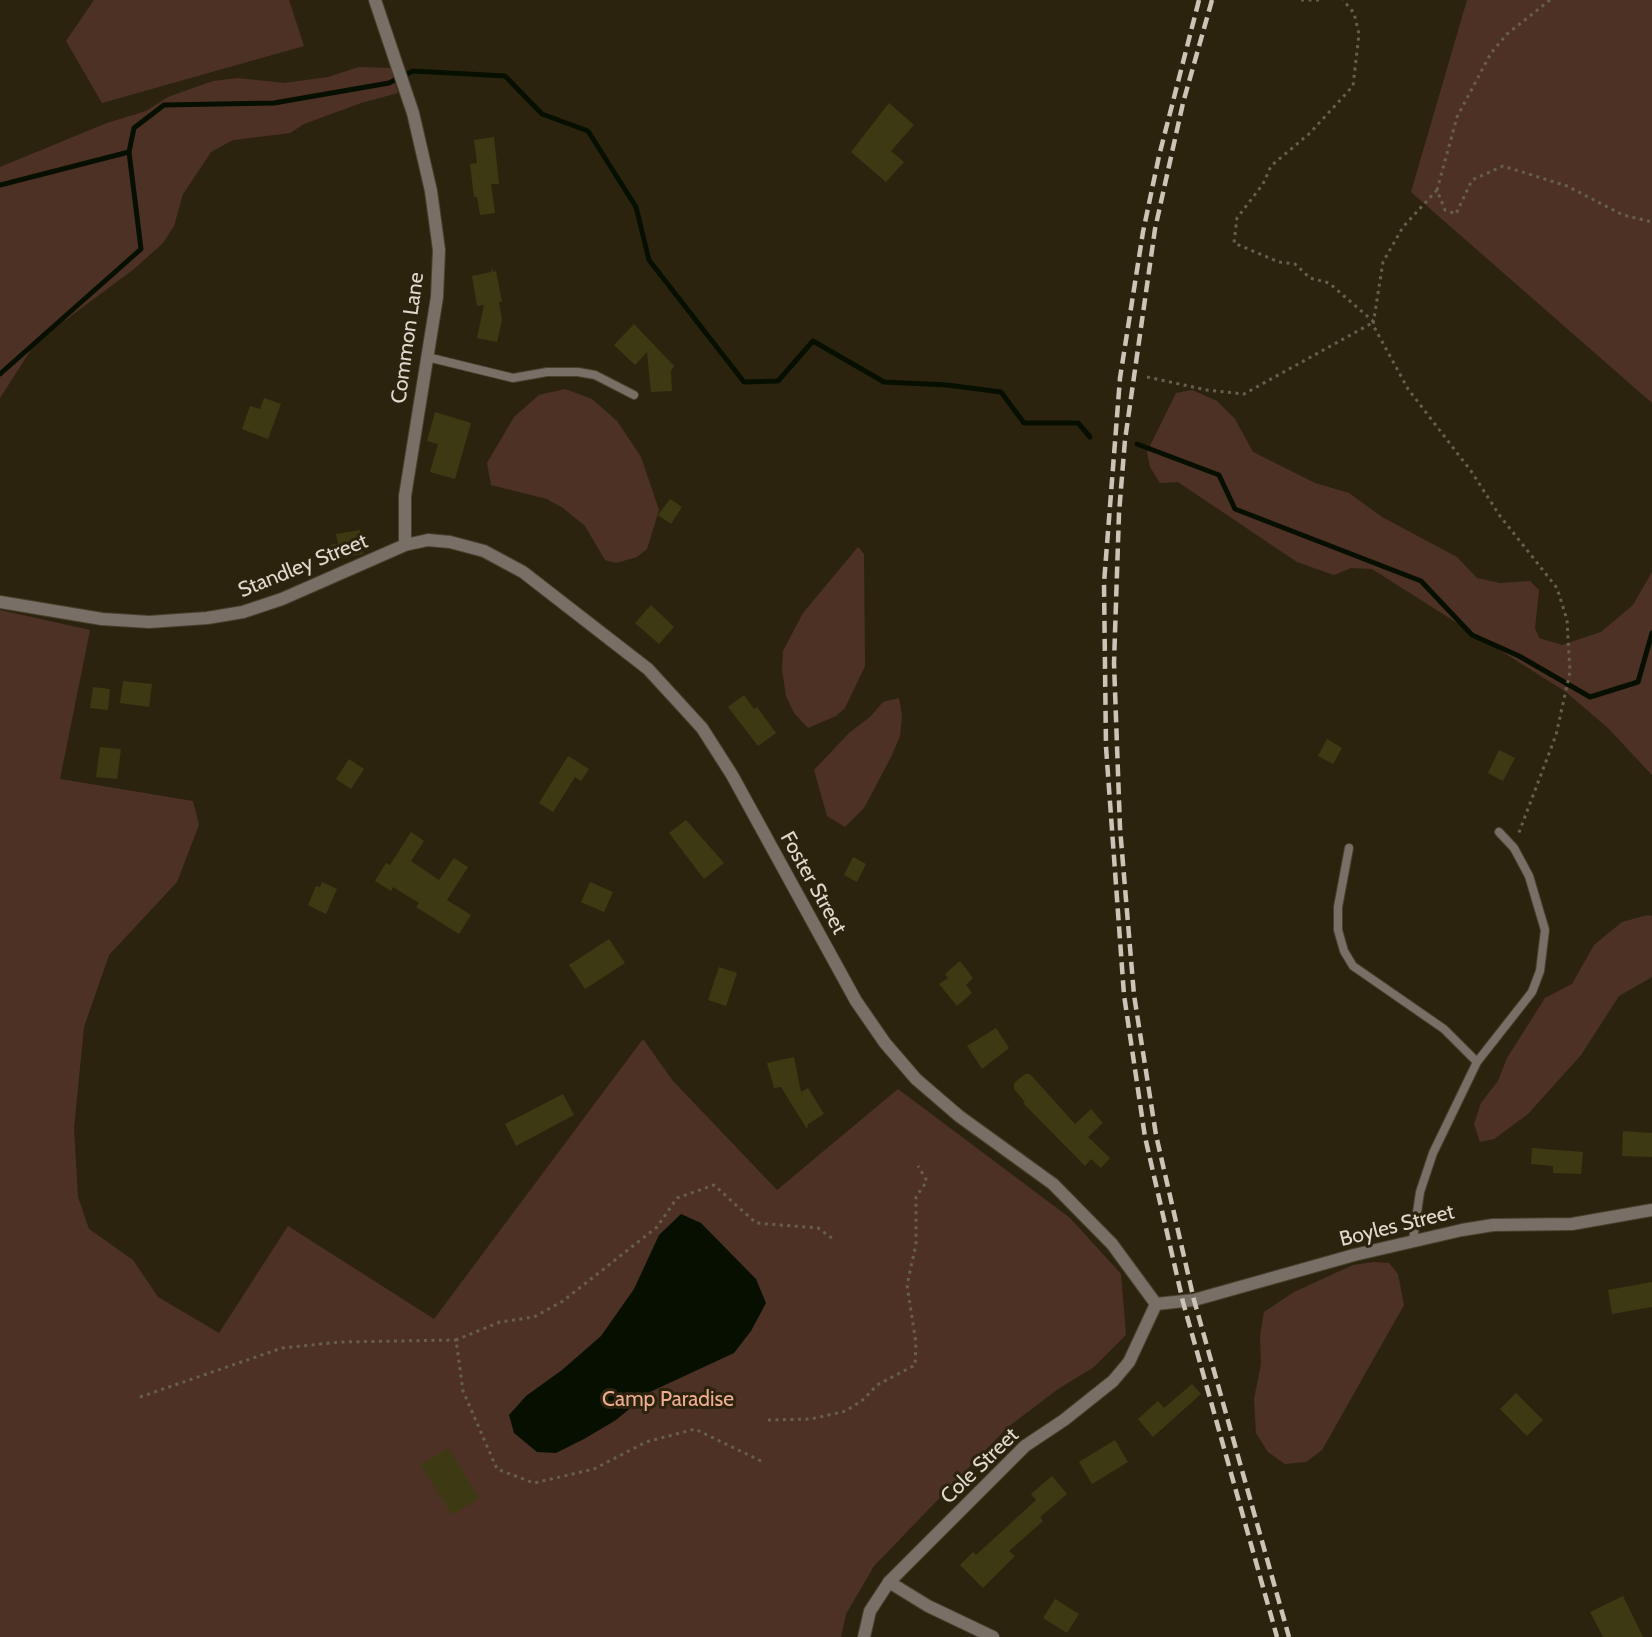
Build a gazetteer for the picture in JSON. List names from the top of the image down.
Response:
{
  "streets": {
    "street": [
      "Common Lane",
      "Standley Street",
      "Foster Street",
      "Boyles Street",
      "Cole Street"
    ]
  },
  "crossings": [
    ["Common Lane", "Standley Street"],
    ["Common Lane", "Foster Street"],
    ["Standley Street", "Foster Street"],
    ["Foster Street", "Boyles Street"],
    ["Foster Street", "Cole Street"],
    ["Boyles Street", "Cole Street"]
  ],
  "parks": ["Camp Paradise"]
}
